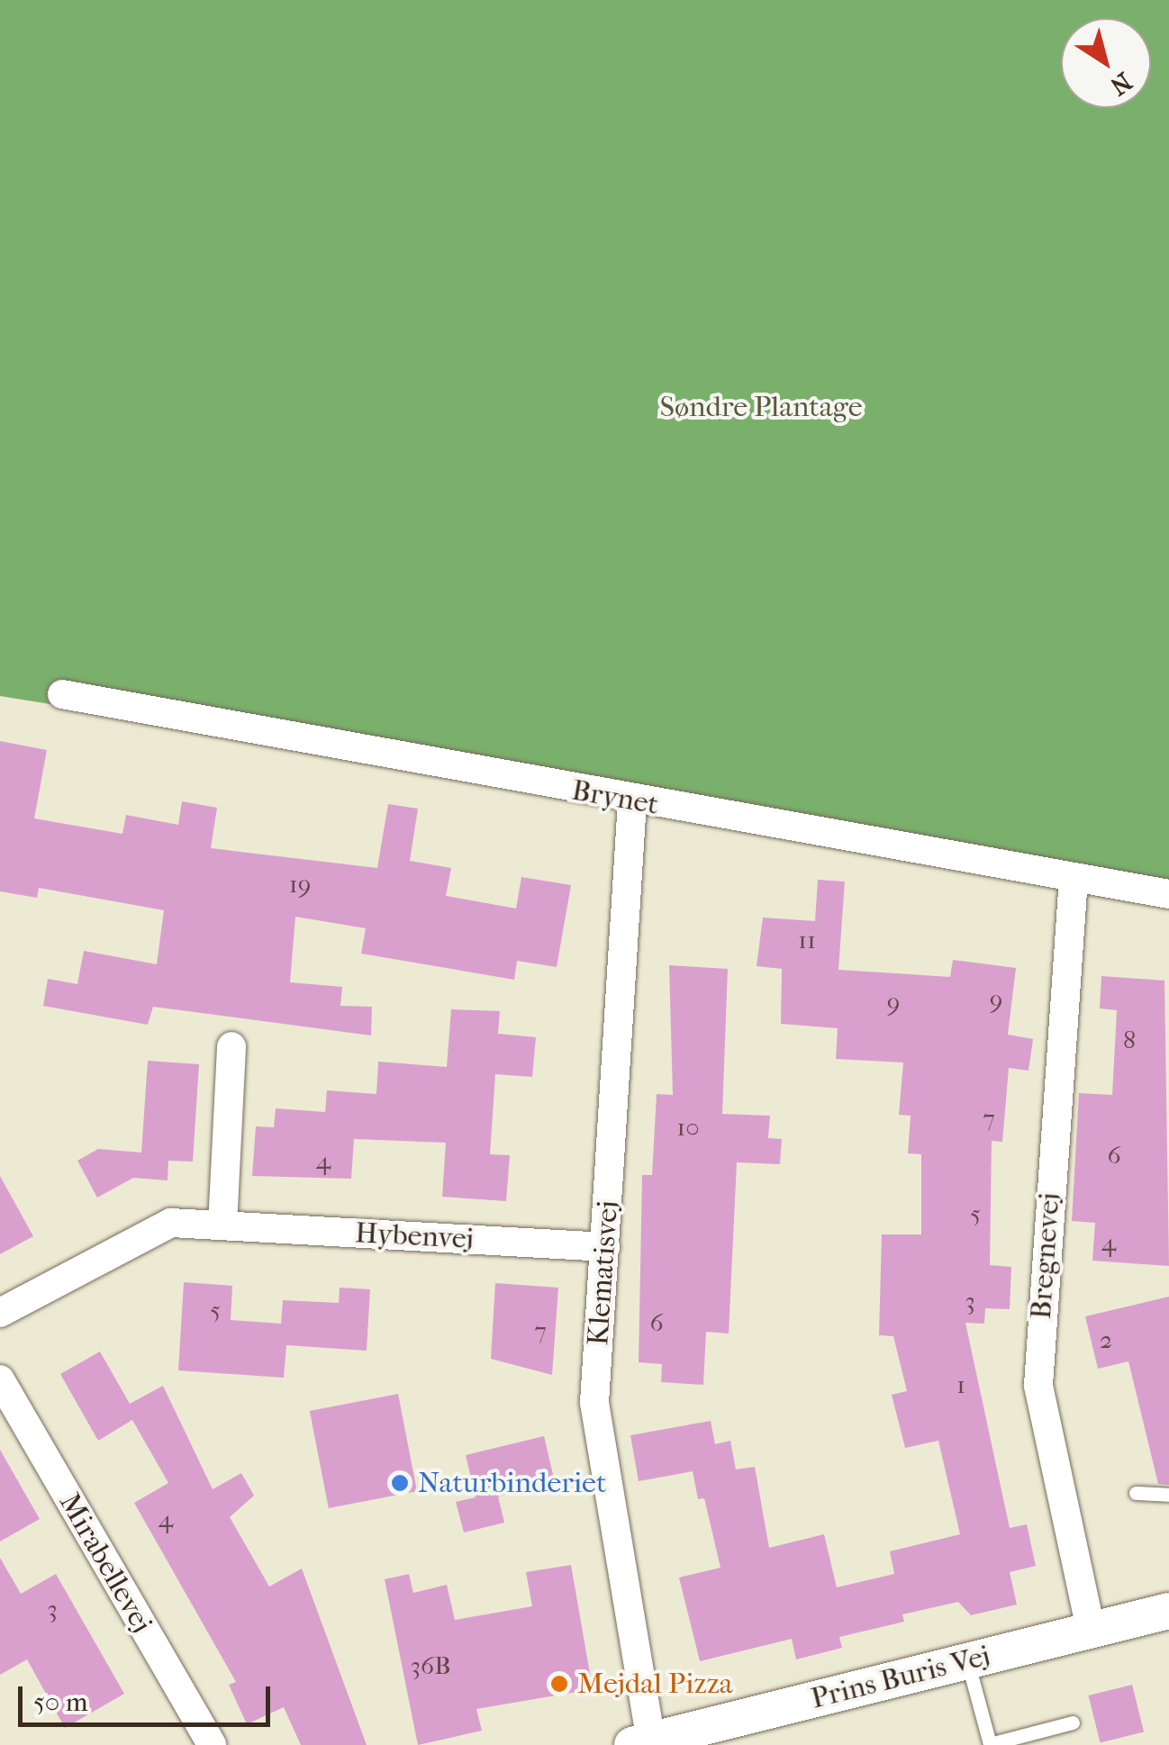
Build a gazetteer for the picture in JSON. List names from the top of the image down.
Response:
{
  "streets": {
    "street": [
      "Brynet",
      "Hybenvej",
      "Bregnevej",
      "Klematisvej",
      "Mirabellevej",
      "Prins Buris Vej"
    ]
  },
  "crossings": [
    ["Brynet", "Bregnevej"],
    ["Brynet", "Klematisvej"],
    ["Hybenvej", "Klematisvej"],
    ["Bregnevej", "Prins Buris Vej"],
    ["Klematisvej", "Prins Buris Vej"]
  ],
  "parks": ["Søndre Plantage"],
  "places": ["Naturbinderiet", "Mejdal Pizza"],
  "house_numbers": [
    "19",
    "11",
    "9",
    "9",
    "8",
    "7",
    "10",
    "6",
    "4",
    "5",
    "4",
    "3",
    "5",
    "6",
    "7",
    "2",
    "1",
    "4",
    "3",
    "36B"
  ],
  "scale_bar": "50 m",
  "north": "bottom right"
}
